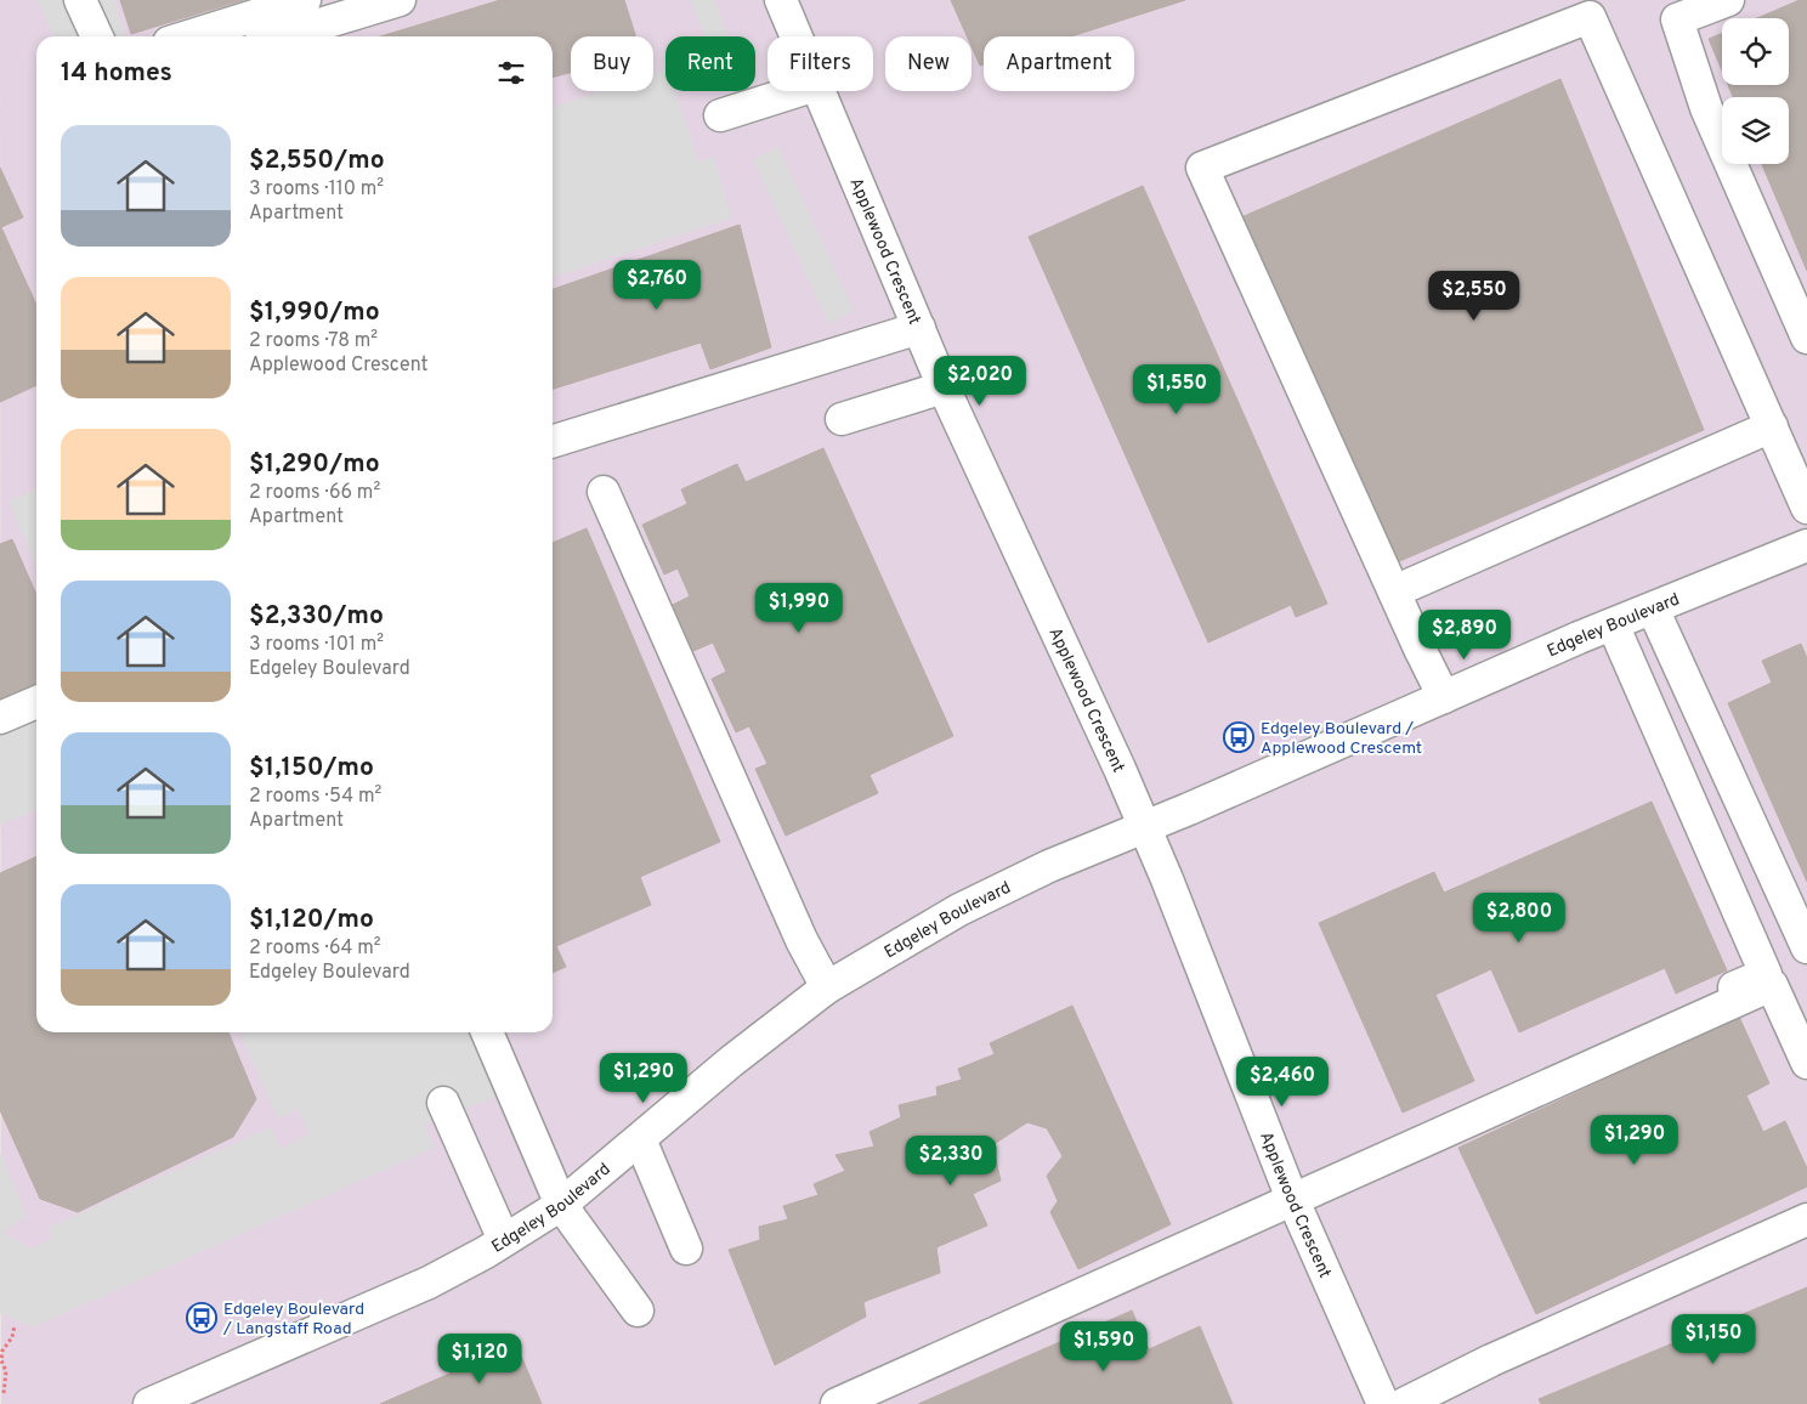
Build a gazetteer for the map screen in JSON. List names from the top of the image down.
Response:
{
  "streets": {
    "street": ["Applewood Crescent", "Edgeley Boulevard"]
  },
  "crossings": [
    ["Applewood Crescent", "Edgeley Boulevard"]
  ],
  "places": {
    "bus stop": ["Edgeley Boulevard / Applewood Crescemt", "Edgeley Boulevard / Langstaff Road"]
  },
  "page": {
    "chip": [
      "Buy",
      "Rent",
      "Filters",
      "New",
      "Apartment"
    ],
    "heading": "14 homes",
    "list": [
      {
        "name": "$2,550/mo",
        "note": "3 rooms · 110 m² · Apartment"
      },
      {
        "name": "$1,990/mo",
        "note": "2 rooms · 78 m² · Applewood Crescent"
      },
      {
        "name": "$1,290/mo",
        "note": "2 rooms · 66 m² · Apartment"
      },
      {
        "name": "$2,330/mo",
        "note": "3 rooms · 101 m² · Edgeley Boulevard"
      },
      {
        "name": "$1,150/mo",
        "note": "2 rooms · 54 m² · Apartment"
      },
      {
        "name": "$1,120/mo",
        "note": "2 rooms · 64 m² · Edgeley Boulevard"
      }
    ],
    "price": [
      "$2,760",
      "$2,550",
      "$2,020",
      "$1,550",
      "$1,990",
      "$2,890",
      "$2,800",
      "$1,290",
      "$2,460",
      "$1,290",
      "$2,330",
      "$1,150",
      "$1,590",
      "$1,120"
    ]
  }
}
